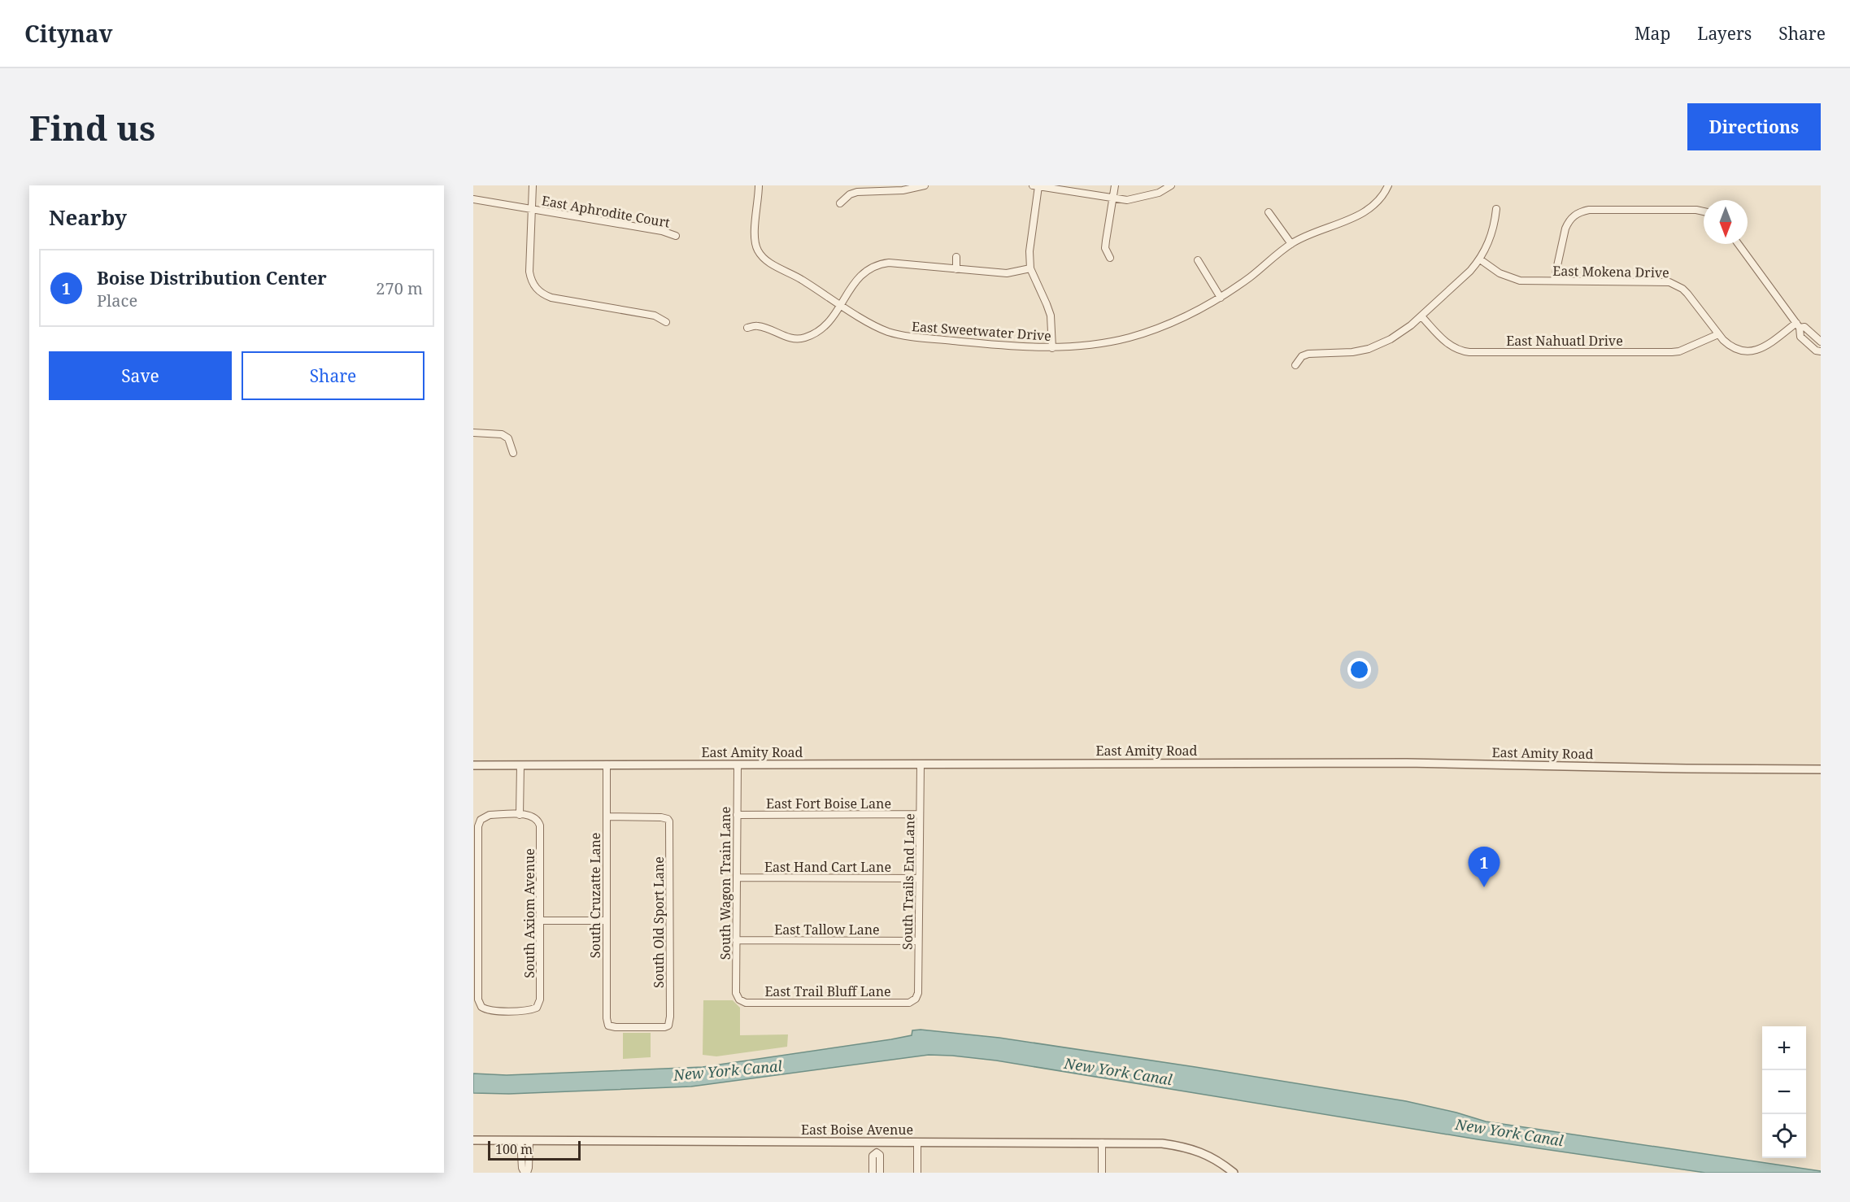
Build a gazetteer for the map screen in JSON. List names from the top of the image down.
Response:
{
  "streets": {
    "street": [
      "East Aphrodite Court",
      "East Mokena Drive",
      "East Sweetwater Drive",
      "East Nahuatl Drive",
      "East Amity Road",
      "East Fort Boise Lane",
      "East Hand Cart Lane",
      "South Trails End Lane",
      "South Wagon Train Lane",
      "South Cruzatte Lane",
      "South Axiom Avenue",
      "South Old Sport Lane",
      "East Tallow Lane",
      "East Trail Bluff Lane",
      "East Boise Avenue"
    ]
  },
  "crossings": [
    ["East Mokena Drive", "East Nahuatl Drive"],
    ["East Amity Road", "South Trails End Lane"],
    ["East Amity Road", "South Wagon Train Lane"],
    ["East Amity Road", "South Cruzatte Lane"],
    ["East Fort Boise Lane", "South Trails End Lane"],
    ["East Fort Boise Lane", "South Wagon Train Lane"],
    ["East Hand Cart Lane", "South Trails End Lane"],
    ["East Hand Cart Lane", "South Wagon Train Lane"],
    ["South Trails End Lane", "East Tallow Lane"],
    ["South Trails End Lane", "East Trail Bluff Lane"],
    ["South Wagon Train Lane", "East Tallow Lane"],
    ["South Wagon Train Lane", "East Trail Bluff Lane"],
    ["South Cruzatte Lane", "South Old Sport Lane"]
  ],
  "water": ["New York Canal"],
  "scale_bar": "100 m",
  "north": "bottom",
  "page": {
    "header": "Citynav",
    "nav": ["Map", "Layers", "Share"],
    "buttons": [
      "Directions",
      ["Save", "Share"]
    ],
    "title": "Find us",
    "heading": "Nearby",
    "list": [
      {
        "mark": "1",
        "name": "Boise Distribution Center",
        "note": "Place",
        "value": "270 m"
      }
    ],
    "pins": "1",
    "map_buttons": ["+", "−"],
    "scale": "100 m"
  }
}
